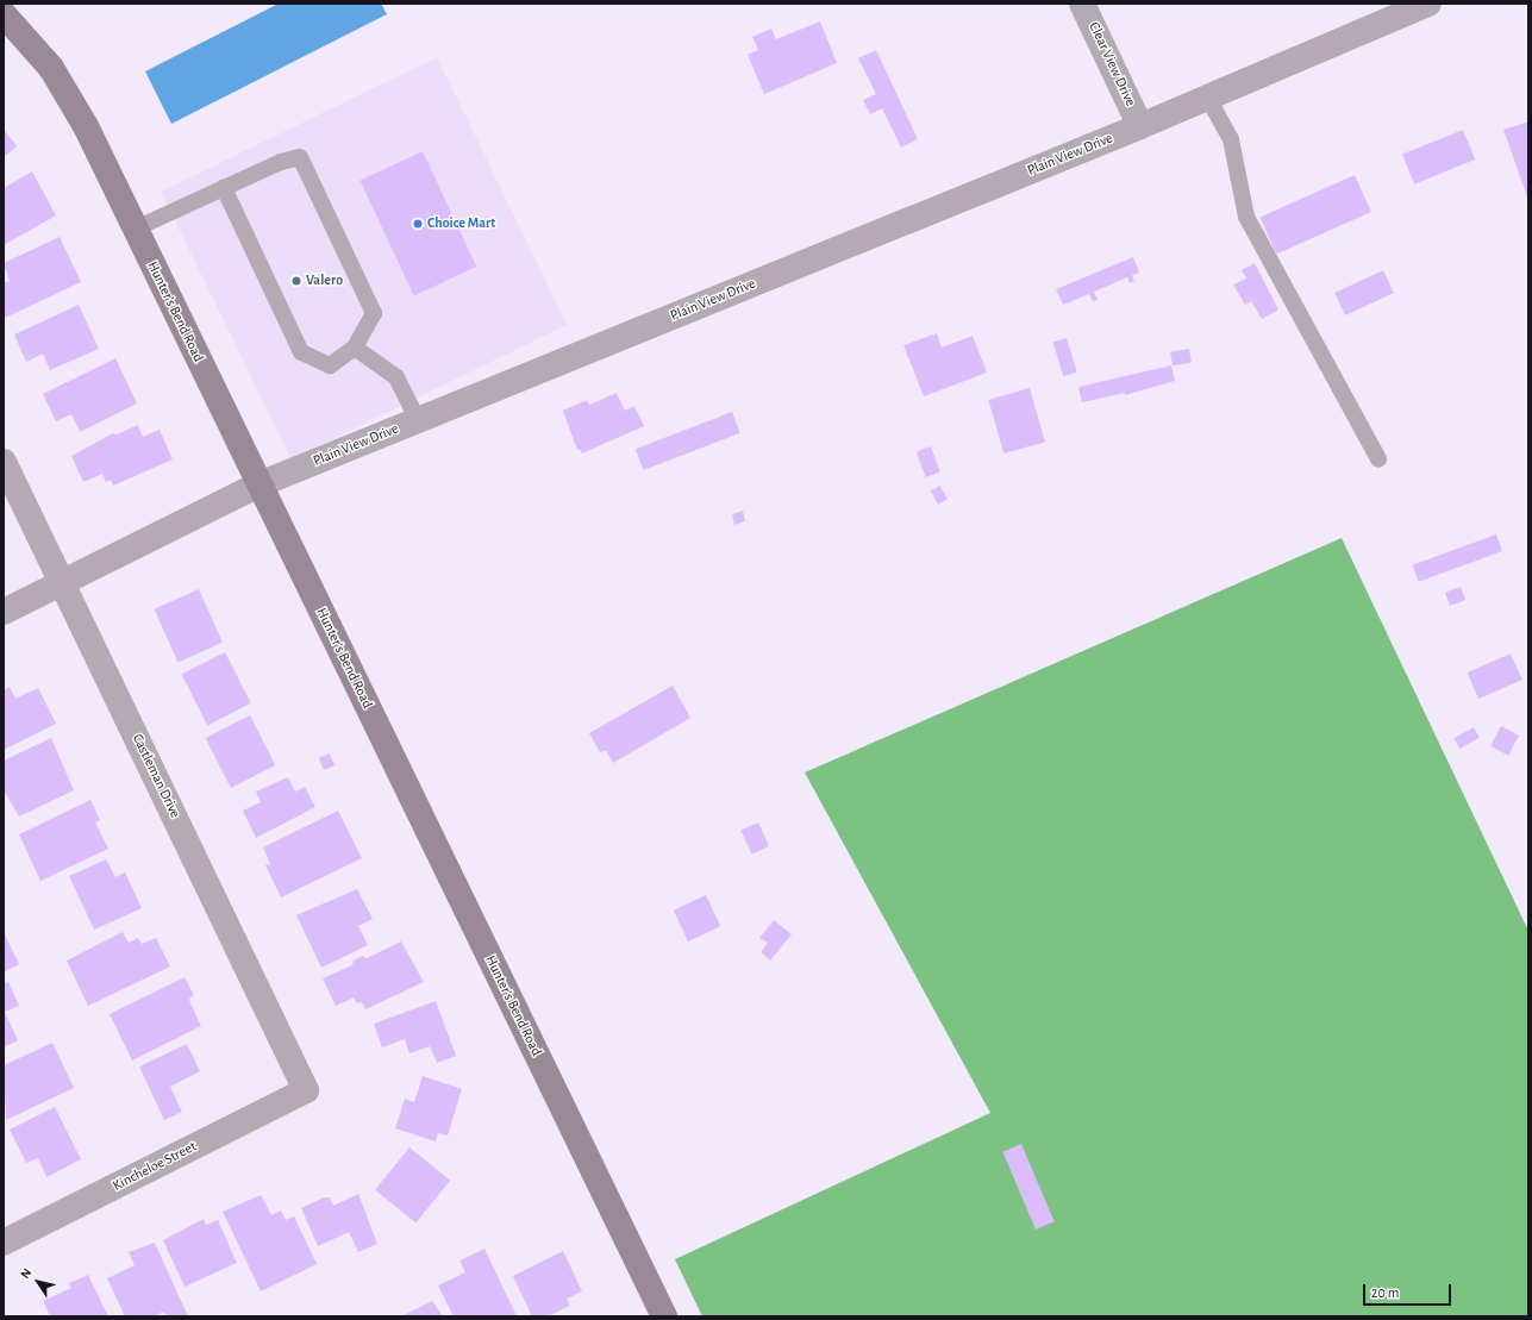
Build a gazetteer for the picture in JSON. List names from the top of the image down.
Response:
{
  "streets": {
    "street": [
      "Clear View Drive",
      "Plain View Drive",
      "Hunter's Bend Road",
      "Castleman Drive",
      "Kincheloe Street"
    ]
  },
  "crossings": [
    ["Clear View Drive", "Plain View Drive"],
    ["Plain View Drive", "Hunter's Bend Road"],
    ["Plain View Drive", "Castleman Drive"],
    ["Castleman Drive", "Kincheloe Street"]
  ],
  "places": ["Choice Mart", "Valero"],
  "scale_bar": "20 m",
  "north": "top left"
}
